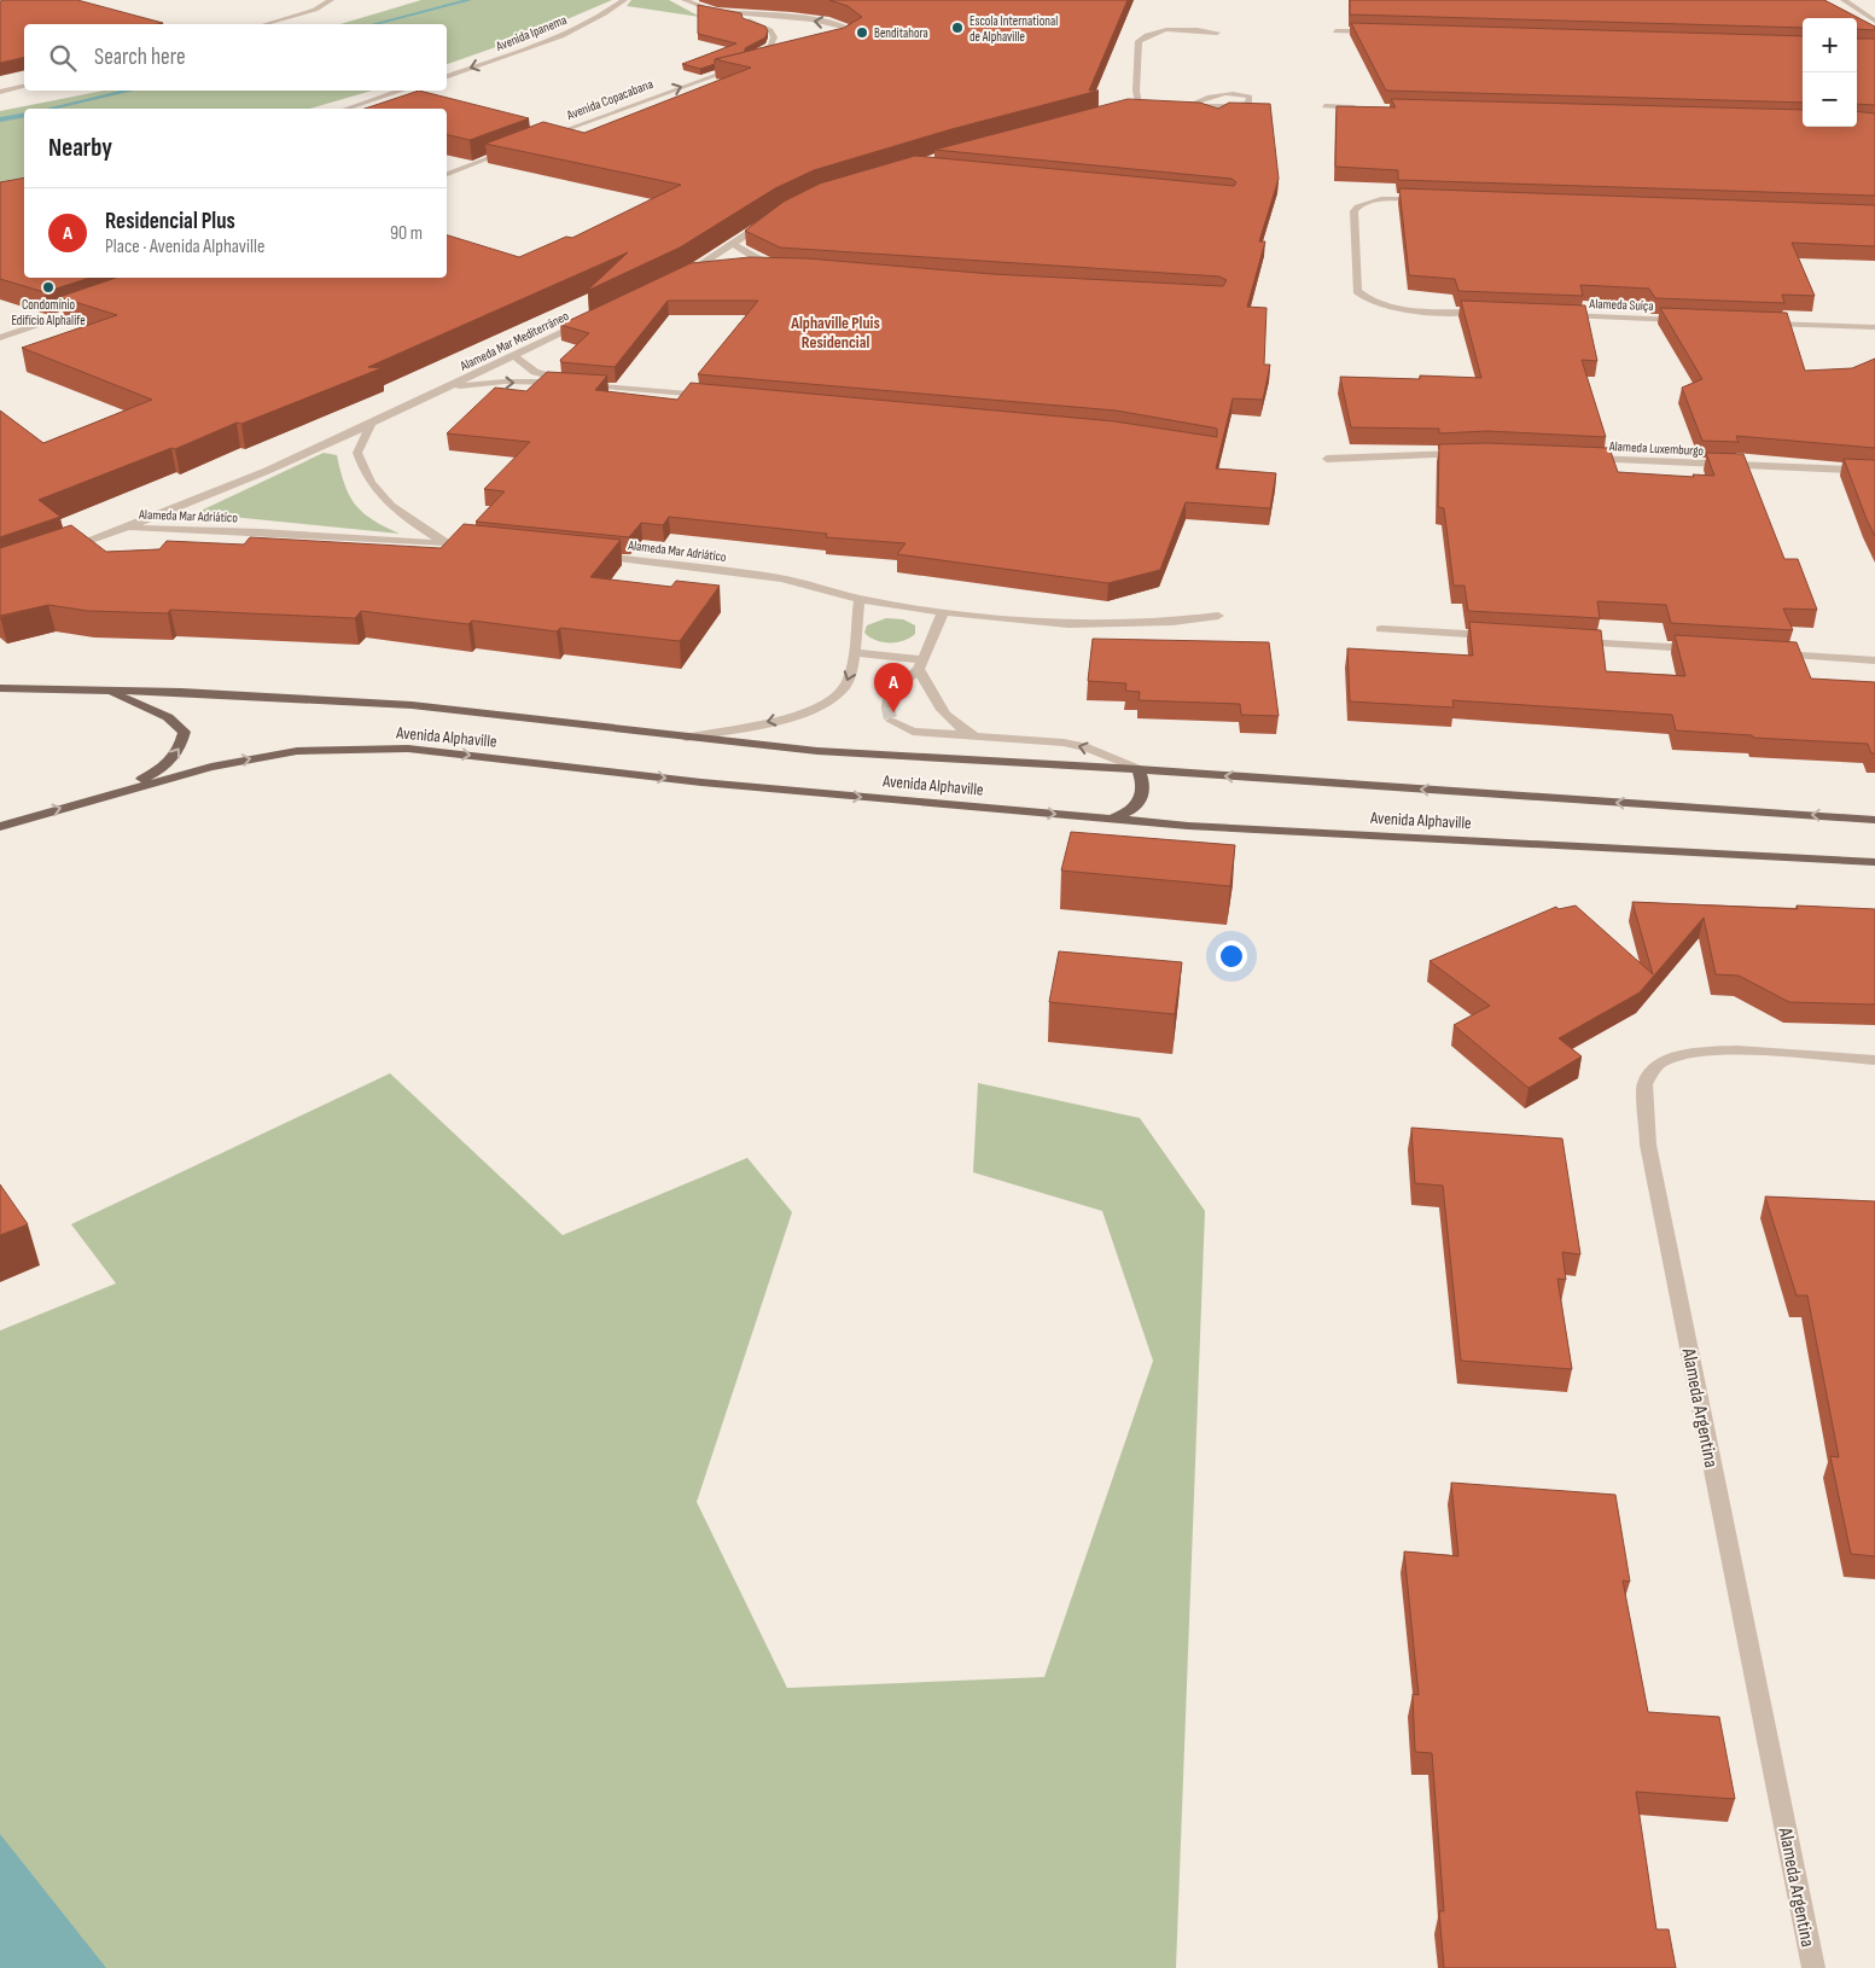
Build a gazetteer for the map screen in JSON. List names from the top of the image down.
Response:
{
  "streets": {
    "main road": ["Avenida Alphaville"],
    "street": [
      "Avenida Ipanema",
      "Avenida Copacabana",
      "Alameda Suíça",
      "Alameda Mar Mediterrâneo",
      "Alameda Luxemburgo",
      "Alameda Mar Adriático",
      "Alameda Argentina"
    ]
  },
  "crossings": [
    ["Alameda Mar Mediterrâneo", "Alameda Mar Adriático"]
  ],
  "one_way": ["Avenida Ipanema"],
  "districts": ["Alphaville Pluis Residencial"],
  "places": ["Escola International de Alphaville", "Benditahora", "Condomínio Edifício Alphalife"],
  "page": {
    "map_buttons": ["+", "−"],
    "search": "Search here",
    "heading": "Nearby",
    "list": [
      {
        "mark": "A",
        "name": "Residencial Plus",
        "note": "Place · Avenida Alphaville",
        "value": "90 m"
      }
    ],
    "pins": "A"
  }
}
